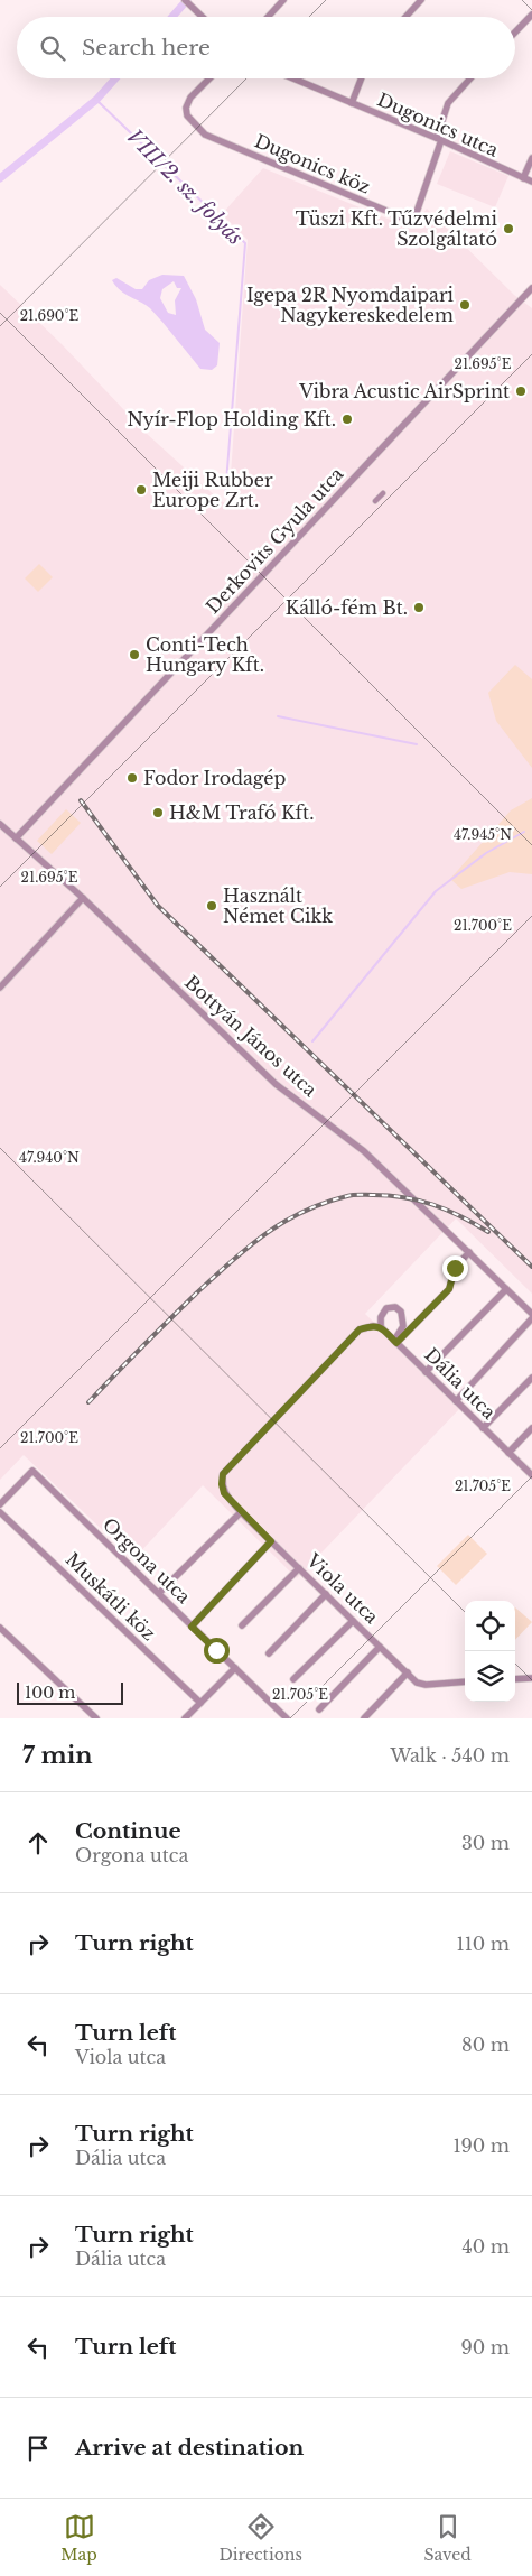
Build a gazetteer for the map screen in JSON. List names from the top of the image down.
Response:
{
  "streets": {
    "street": [
      "Dugonics utca",
      "Dugonics köz",
      "Derkovits Gyula utca",
      "Bottyán János utca",
      "Dália utca",
      "Orgona utca",
      "Viola utca",
      "Muskátli köz"
    ]
  },
  "crossings": [
    ["Dugonics utca", "Dugonics köz"],
    ["Derkovits Gyula utca", "Bottyán János utca"],
    ["Dália utca", "Viola utca"]
  ],
  "water": ["VIII/2. sz. folyás"],
  "places": [
    "Tüszi Kft. Tűzvédelmi Szolgáltató",
    "Igepa 2R Nyomdaipari Nagykereskedelem",
    "Vibra Acustic AirSprint",
    "Nyír-Flop Holding Kft.",
    "Meiji Rubber Europe Zrt.",
    "Kálló-fém Bt.",
    "Conti-Tech Hungary Kft.",
    "Fodor Irodagép",
    "H&M Trafó Kft.",
    "Használt Német Cikk"
  ],
  "scale_bar": "100 m",
  "page": {
    "search": "Search here",
    "scale": "100 m",
    "heading": ["7 min", "Walk · 540 m"],
    "list": [
      ["Continue", "Orgona utca", "30 m"],
      ["Turn right", "110 m"],
      ["Turn left", "Viola utca", "80 m"],
      ["Turn right", "Dália utca", "190 m"],
      ["Turn right", "Dália utca", "40 m"],
      ["Turn left", "90 m"],
      "Arrive at destination"
    ],
    "nav": ["Map", "Directions", "Saved"]
  },
  "coordinates": [
    "21.690°E",
    "21.695°E",
    "47.945°N",
    "21.700°E",
    "47.940°N",
    "21.705°E"
  ]
}
